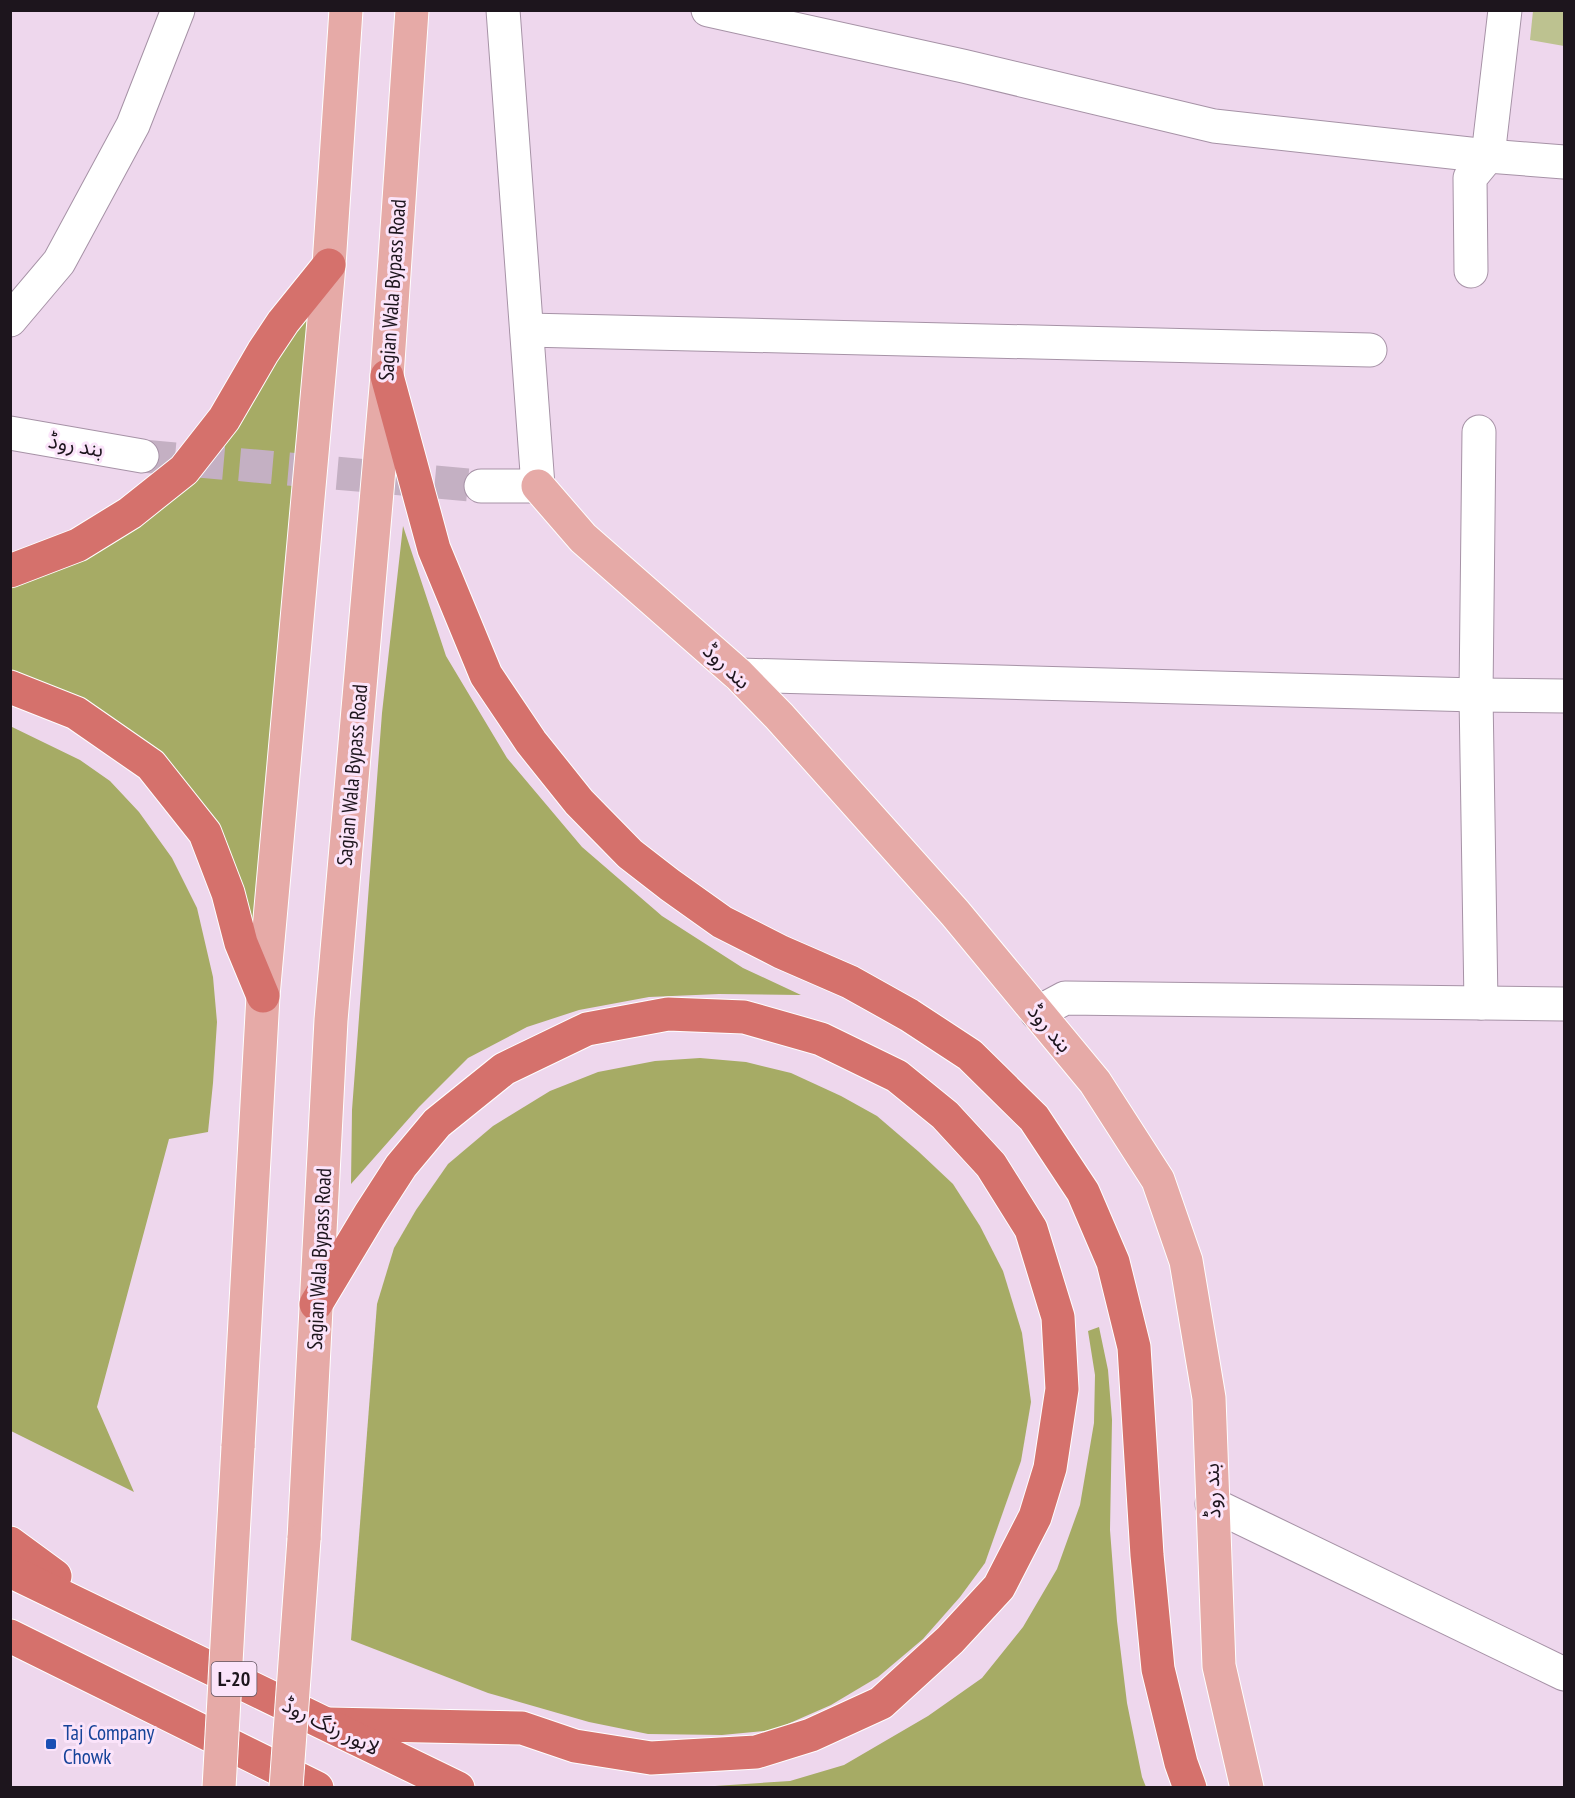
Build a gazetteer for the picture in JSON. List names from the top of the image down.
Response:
{
  "streets": {
    "highway": ["L-20", "لاہور رنگ روڈ"],
    "main road": ["Sagian Wala Bypass Road", "بند روڈ"]
  },
  "places": {
    "transit": ["Taj Company Chowk"]
  }
}
